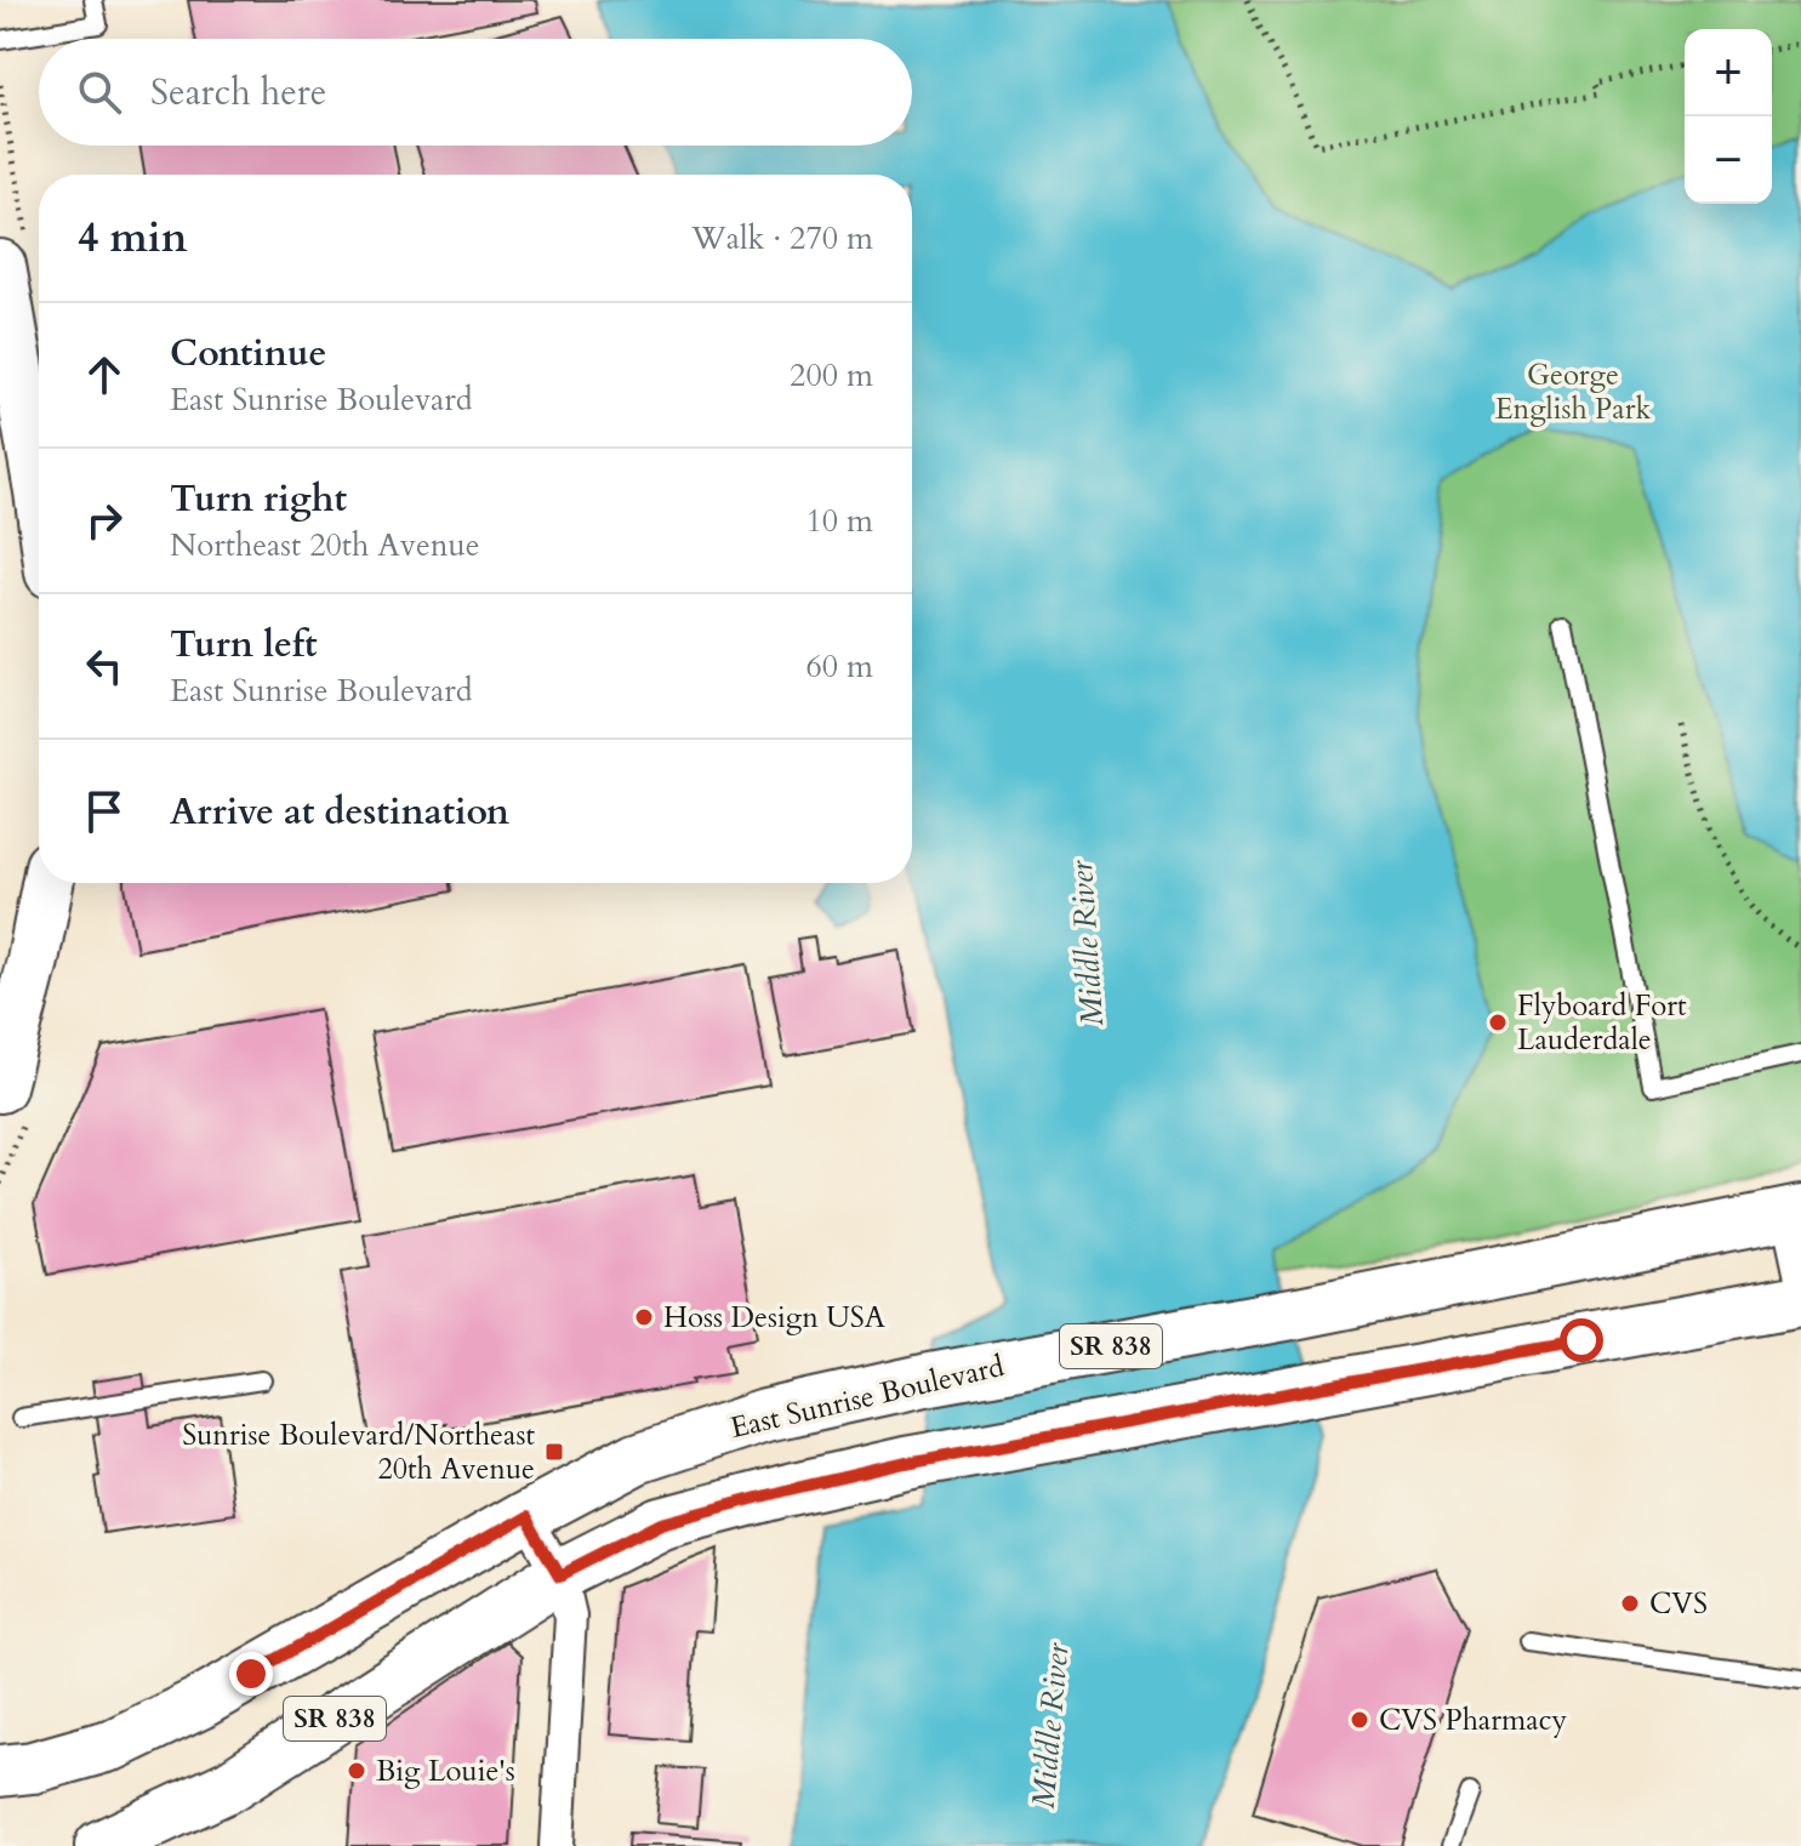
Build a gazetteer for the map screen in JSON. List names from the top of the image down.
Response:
{
  "streets": {
    "main road": ["SR 838", "East Sunrise Boulevard"]
  },
  "water": ["Middle River"],
  "parks": ["George English Park"],
  "places": {
    "other": [
      "Flyboard Fort Lauderdale",
      "Hoss Design USA",
      "CVS",
      "CVS Pharmacy",
      "Big Louie's"
    ],
    "transit": ["Sunrise Boulevard/Northeast 20th Avenue"]
  },
  "page": {
    "map_buttons": ["+", "−"],
    "search": "Search here",
    "heading": ["4 min", "Walk · 270 m"],
    "list": [
      ["Continue", "East Sunrise Boulevard", "200 m"],
      ["Turn right", "Northeast 20th Avenue", "10 m"],
      ["Turn left", "East Sunrise Boulevard", "60 m"],
      "Arrive at destination"
    ]
  }
}
